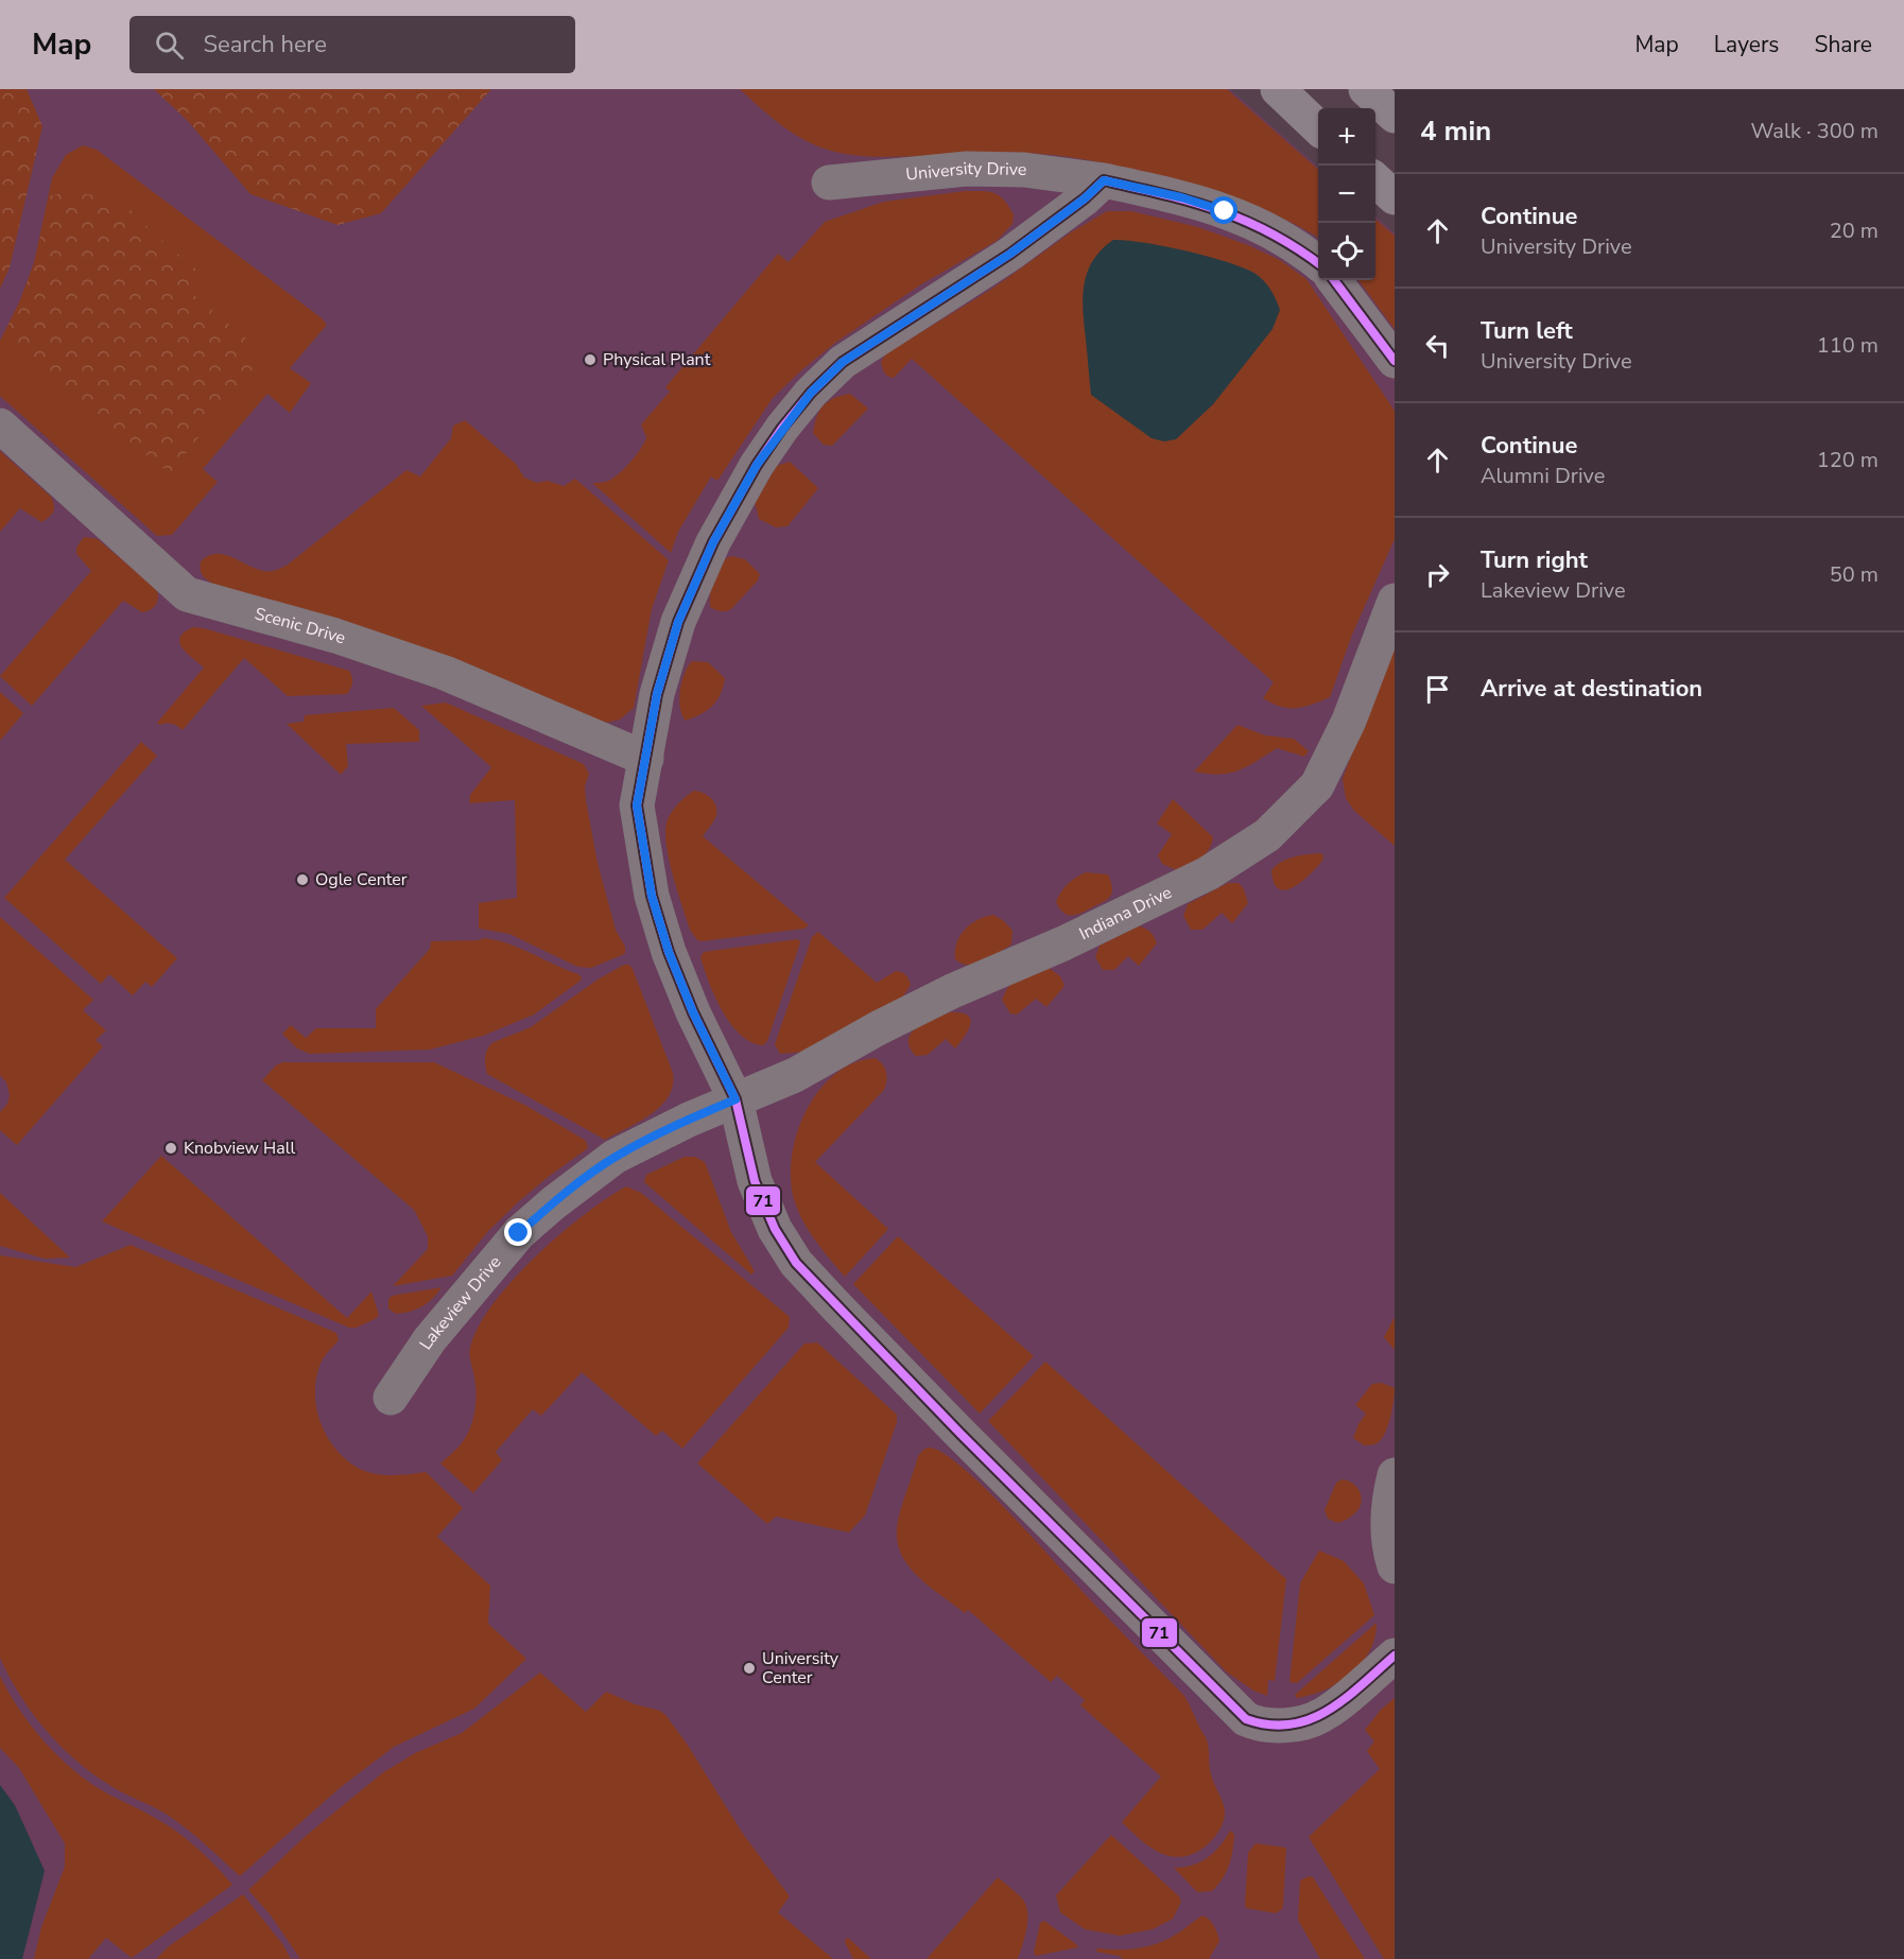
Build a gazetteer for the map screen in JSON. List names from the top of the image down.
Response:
{
  "streets": {
    "street": [
      "University Drive",
      "Scenic Drive",
      "Indiana Drive",
      "Lakeview Drive"
    ]
  },
  "crossings": [
    ["Indiana Drive", "Lakeview Drive"]
  ],
  "places": [
    "Physical Plant",
    "Ogle Center",
    "Knobview Hall",
    "University Center"
  ],
  "lines": ["transit line 71"],
  "page": {
    "header": "Map",
    "search": "Search here",
    "nav": ["Map", "Layers", "Share"],
    "heading": ["4 min", "Walk · 300 m"],
    "map_buttons": ["+", "−"],
    "list": [
      ["Continue", "University Drive", "20 m"],
      ["Turn left", "University Drive", "110 m"],
      ["Continue", "Alumni Drive", "120 m"],
      ["Turn right", "Lakeview Drive", "50 m"],
      "Arrive at destination"
    ]
  }
}
